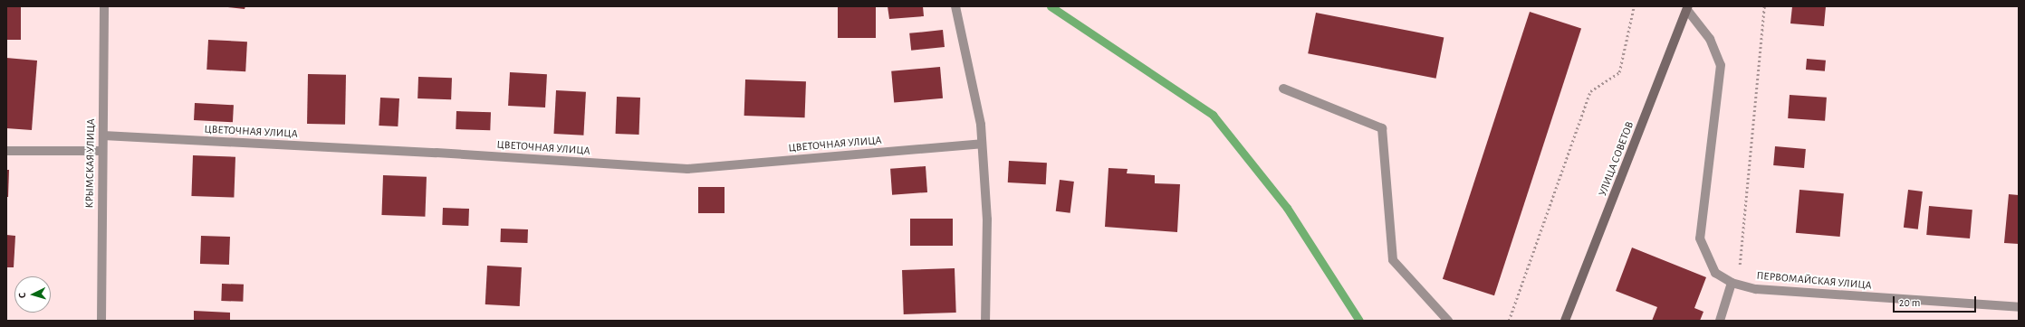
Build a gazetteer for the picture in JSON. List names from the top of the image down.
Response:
{
  "streets": {
    "main road": ["УЛИЦА СОВЕТОВ"],
    "street": ["ЦВЕТОЧНАЯ УЛИЦА", "КРЫМСКАЯ УЛИЦА", "ПЕРВОМАЙСКАЯ УЛИЦА"]
  },
  "crossings": [
    ["ЦВЕТОЧНАЯ УЛИЦА", "КРЫМСКАЯ УЛИЦА"],
    ["УЛИЦА СОВЕТОВ", "ПЕРВОМАЙСКАЯ УЛИЦА"]
  ],
  "scale_bar": "20 m",
  "north": "left"
}
